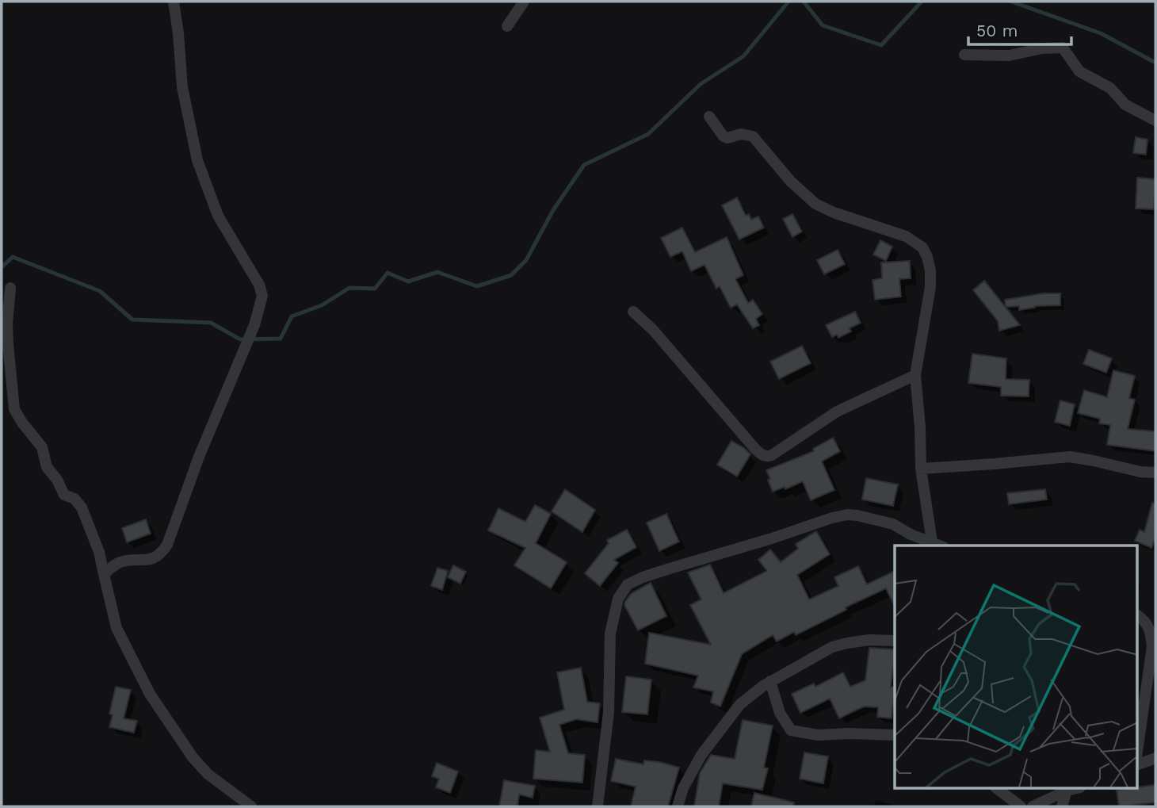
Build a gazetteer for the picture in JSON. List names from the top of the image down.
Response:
{
  "scale_bar": "50 m"
}
